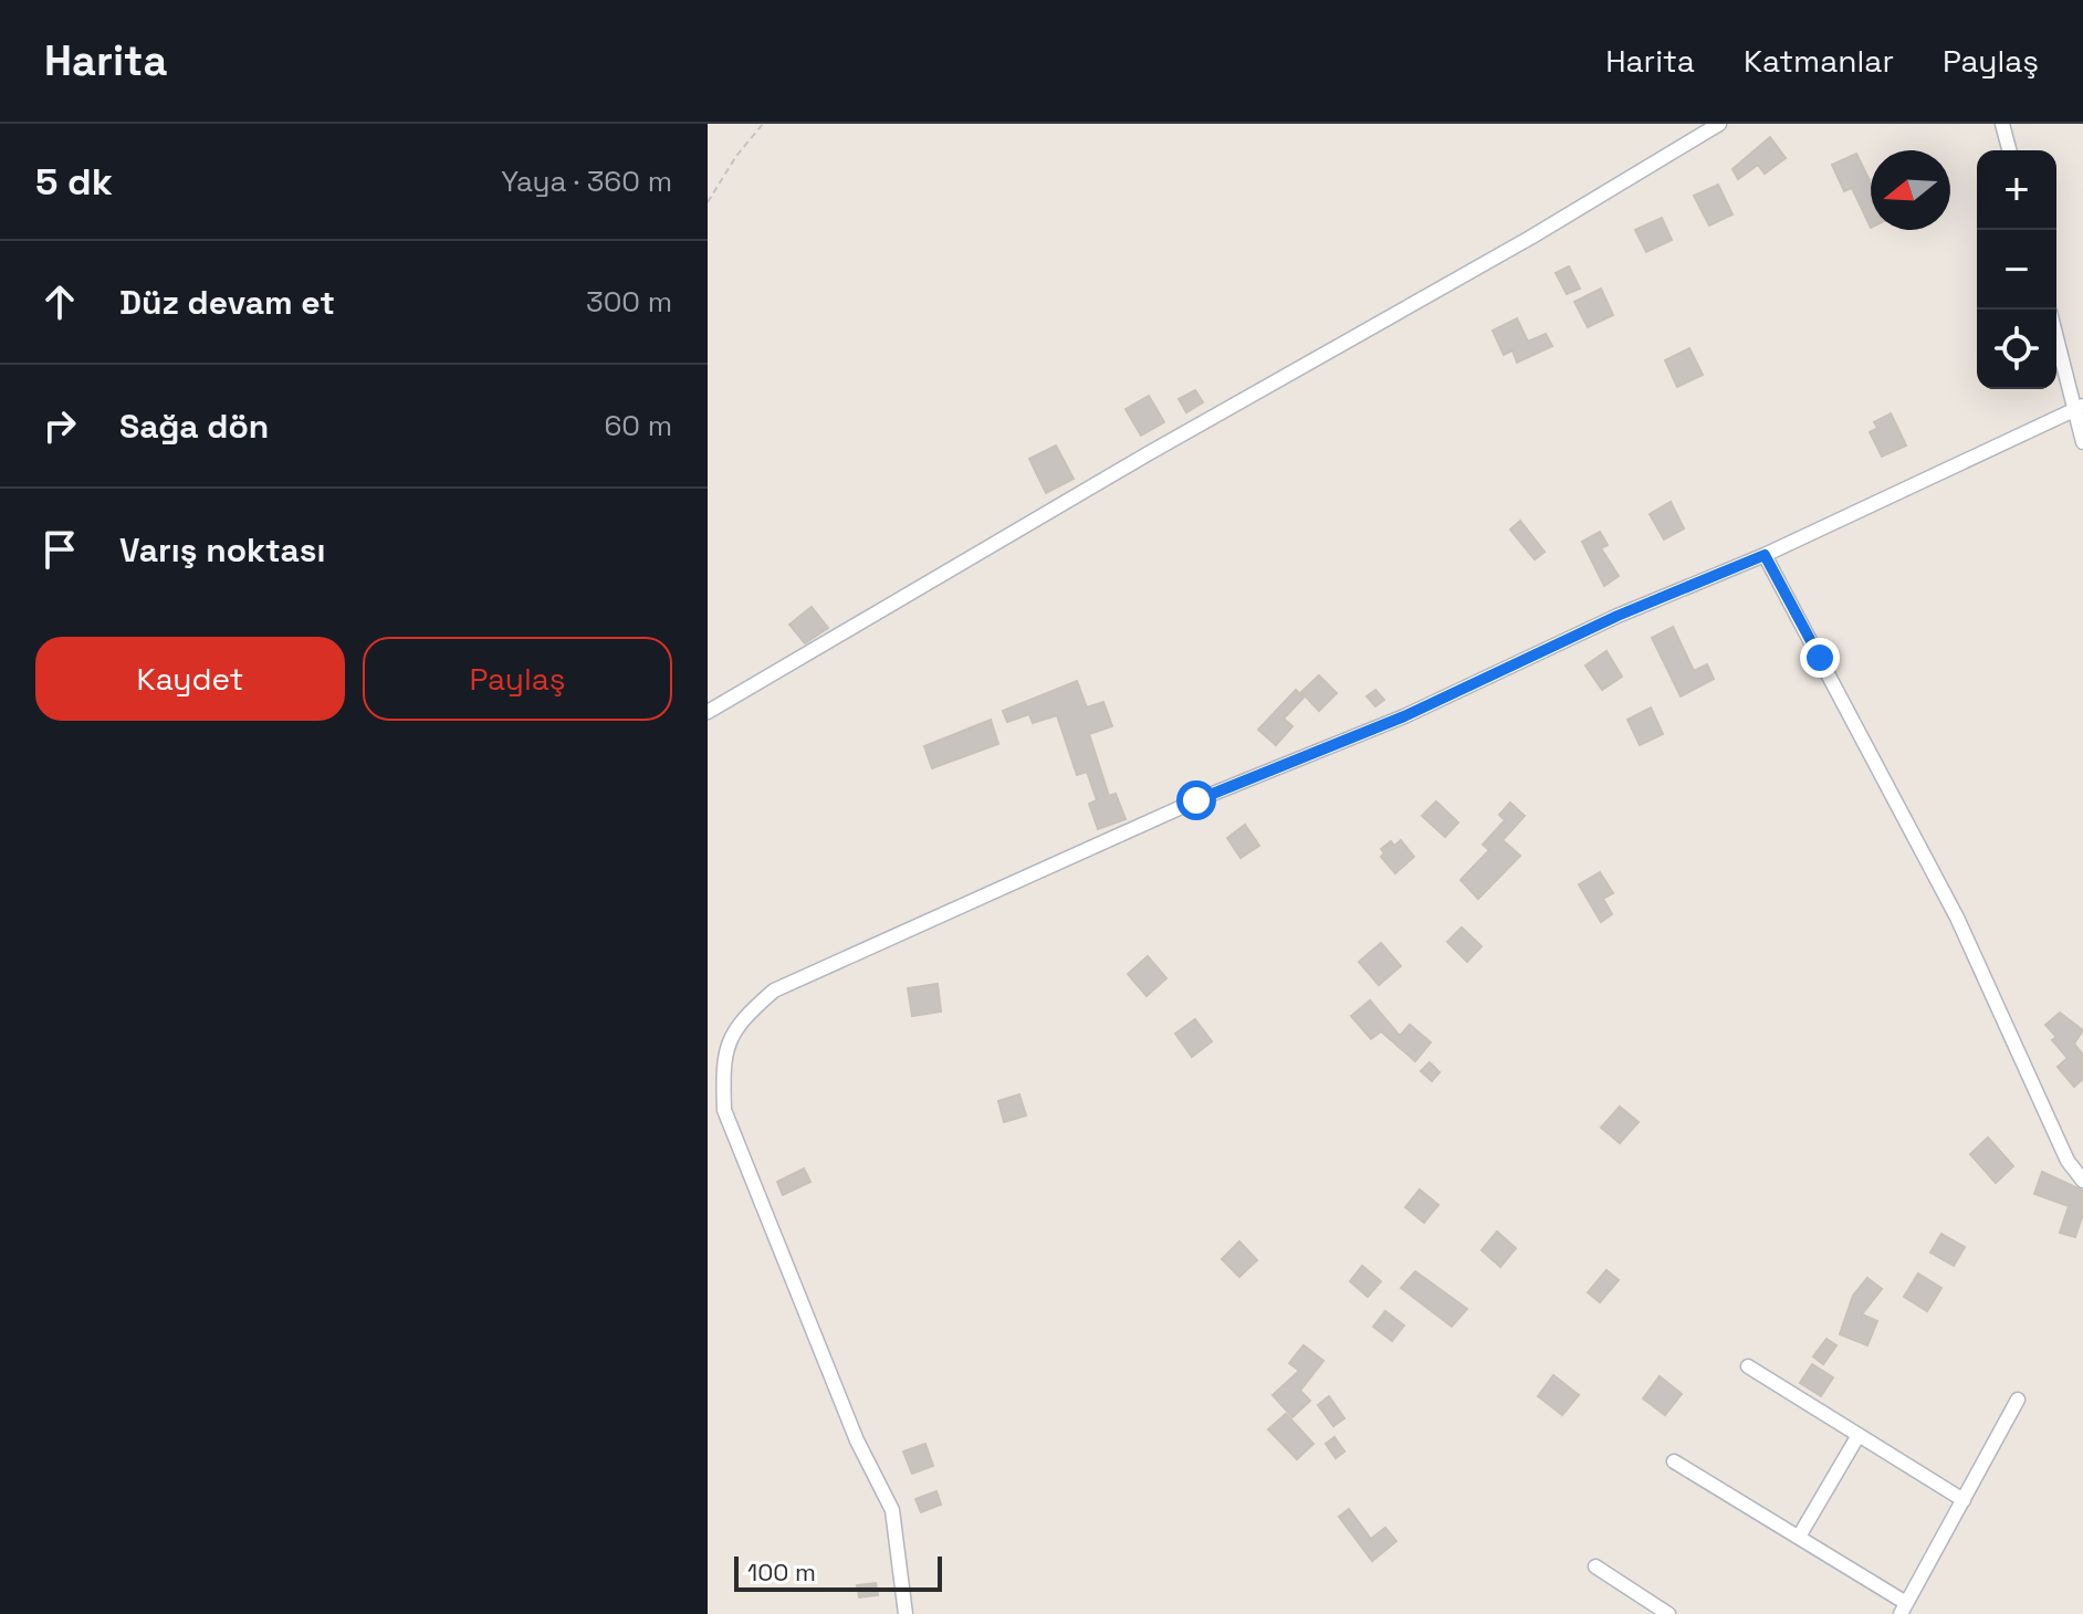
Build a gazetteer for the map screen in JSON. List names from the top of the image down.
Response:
{
  "scale_bar": "100 m",
  "north": "left",
  "page": {
    "header": "Harita",
    "nav": ["Harita", "Katmanlar", "Paylaş"],
    "heading": ["5 dk", "Yaya · 360 m"],
    "map_buttons": ["+", "−"],
    "list": [
      ["Düz devam et", "300 m"],
      ["Sağa dön", "60 m"],
      "Varış noktası"
    ],
    "buttons": ["Kaydet", "Paylaş"],
    "scale": "100 m"
  }
}
